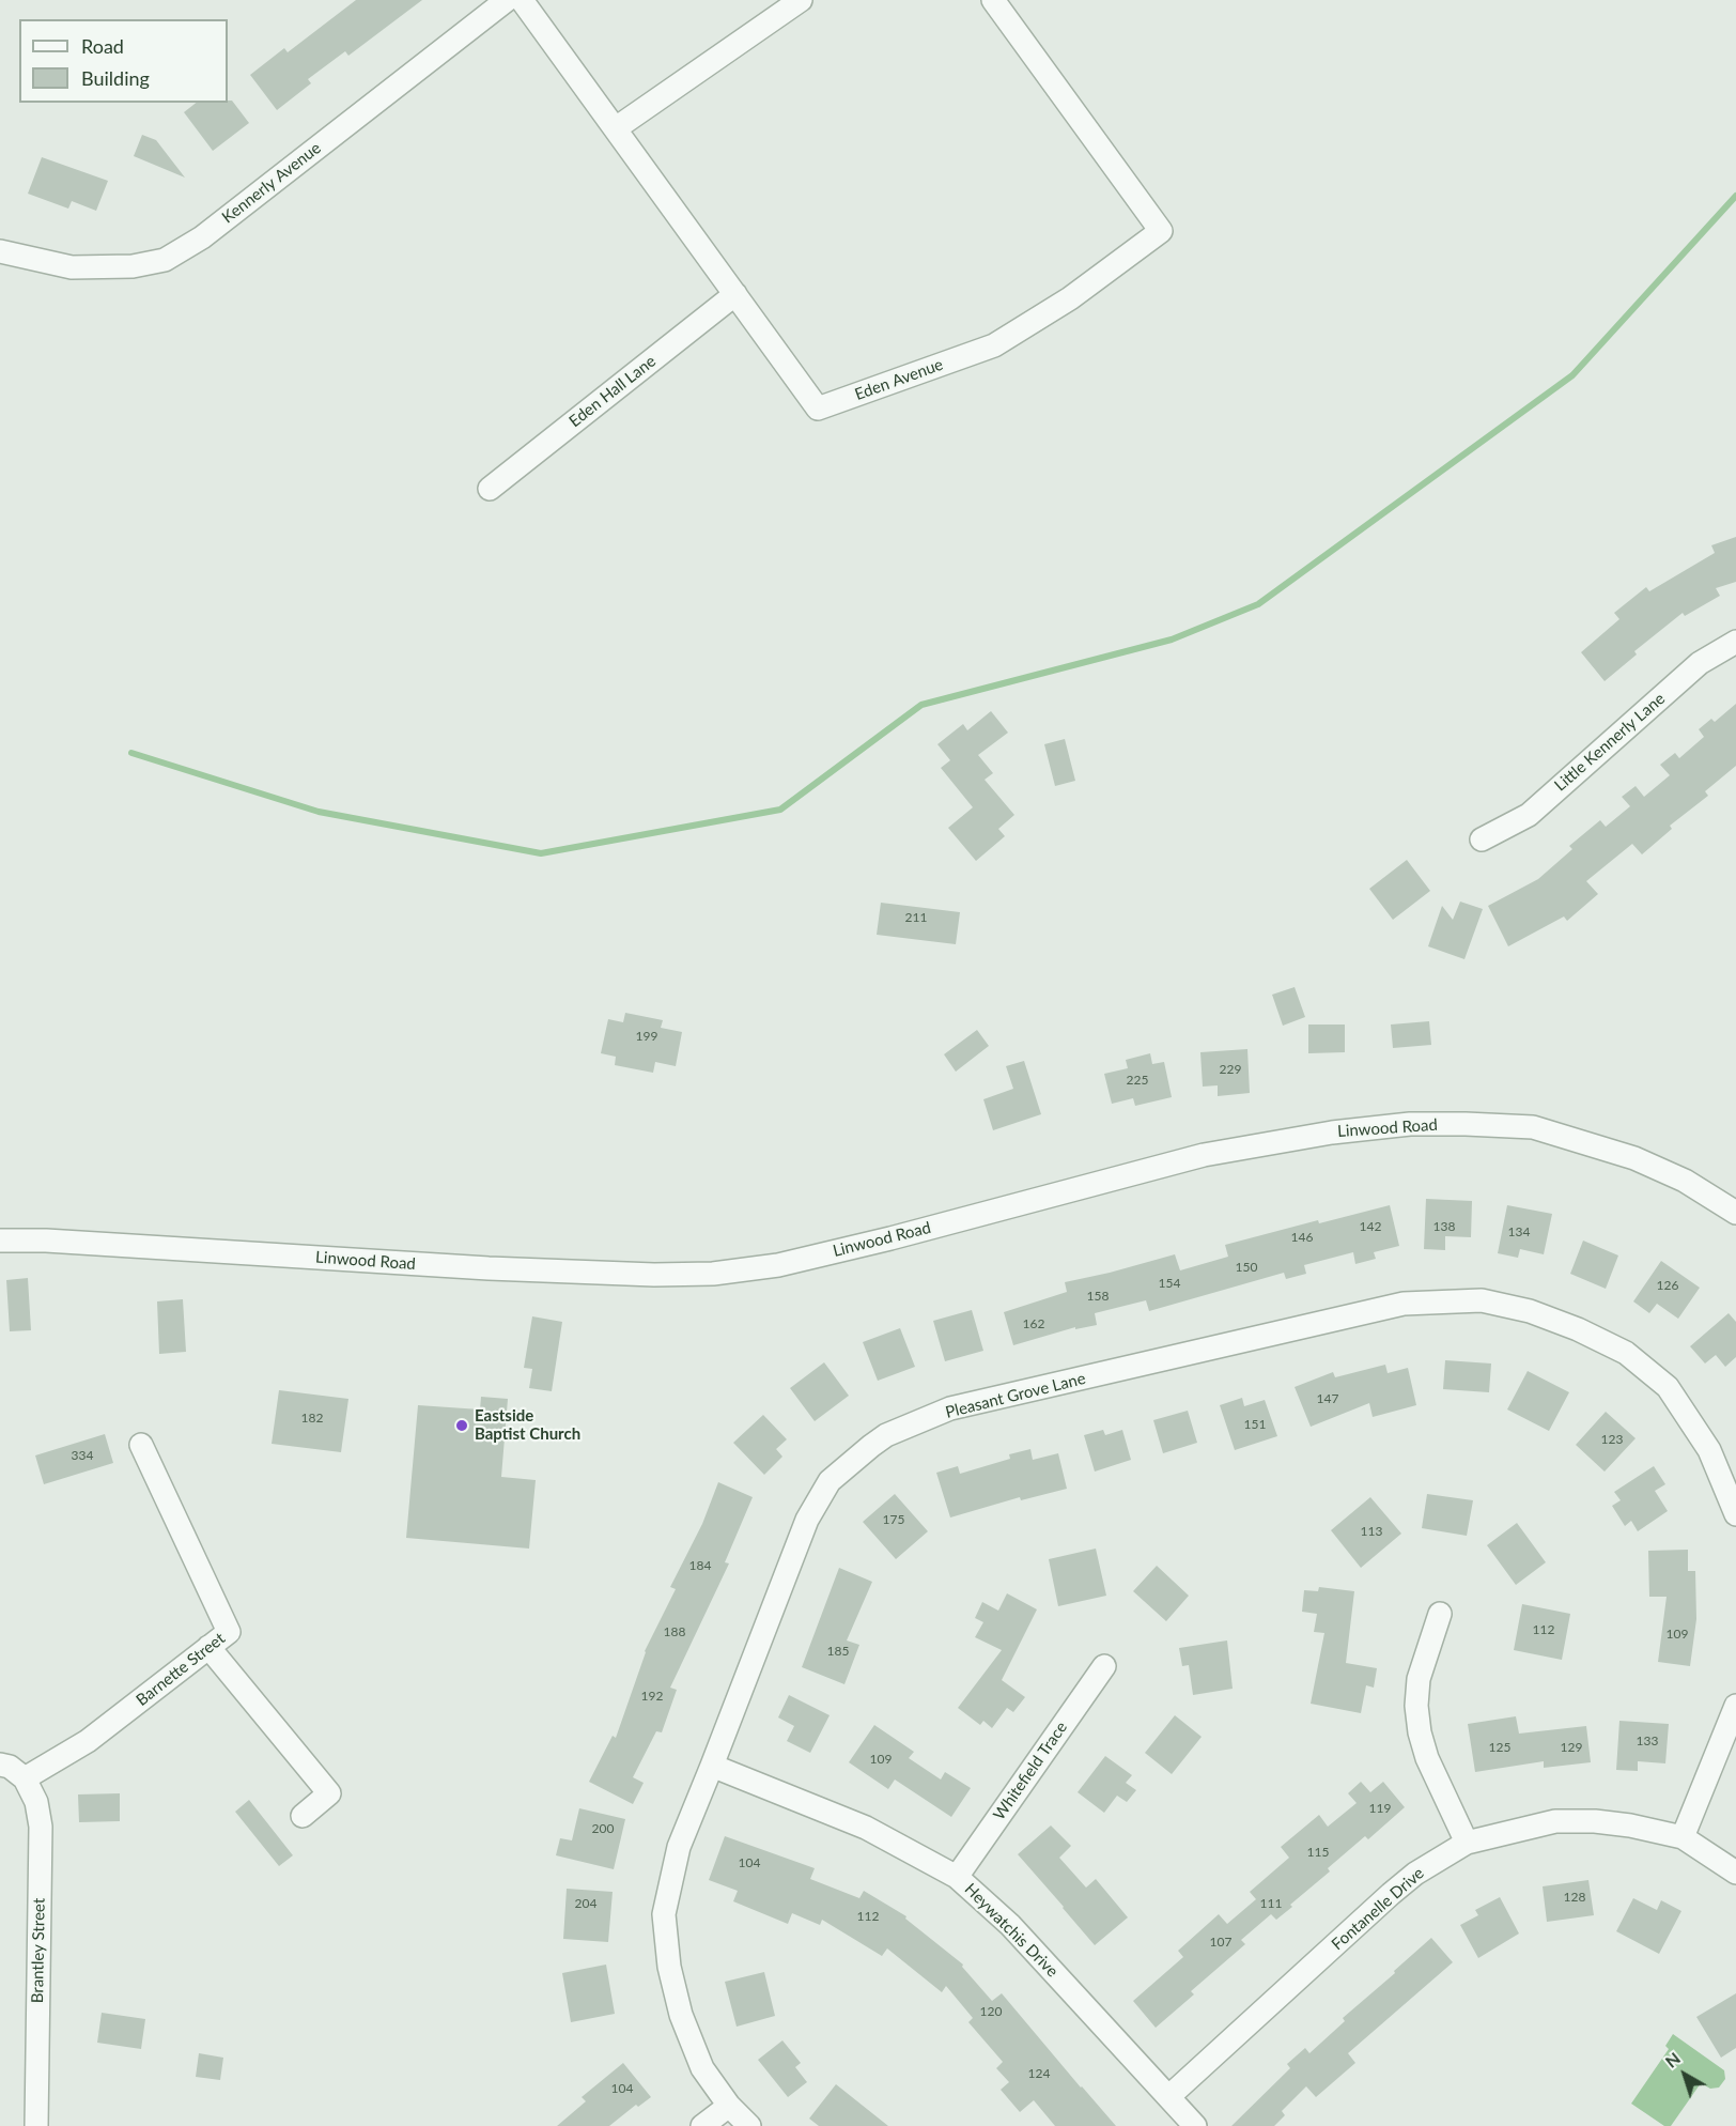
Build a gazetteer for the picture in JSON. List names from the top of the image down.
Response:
{
  "streets": {
    "street": [
      "Kennerly Avenue",
      "Eden Avenue",
      "Eden Hall Lane",
      "Little Kennerly Lane",
      "Linwood Road",
      "Pleasant Grove Lane",
      "Barnette Street",
      "Whitefield Trace",
      "Fontanelle Drive",
      "Heywatchis Drive",
      "Brantley Street"
    ]
  },
  "crossings": [
    ["Eden Avenue", "Eden Hall Lane"],
    ["Pleasant Grove Lane", "Heywatchis Drive"],
    ["Barnette Street", "Brantley Street"],
    ["Whitefield Trace", "Heywatchis Drive"],
    ["Fontanelle Drive", "Heywatchis Drive"]
  ],
  "places": ["Eastside Baptist Church"],
  "house_numbers": [
    "211",
    "199",
    "229",
    "225",
    "142",
    "138",
    "134",
    "146",
    "150",
    "154",
    "126",
    "158",
    "162",
    "147",
    "182",
    "151",
    "123",
    "334",
    "175",
    "113",
    "184",
    "112",
    "188",
    "109",
    "185",
    "192",
    "133",
    "125",
    "129",
    "109",
    "119",
    "200",
    "115",
    "104",
    "128",
    "204",
    "111",
    "112",
    "107",
    "120",
    "124",
    "104"
  ],
  "legend": ["Road", "Building"],
  "north": "top left"
}
